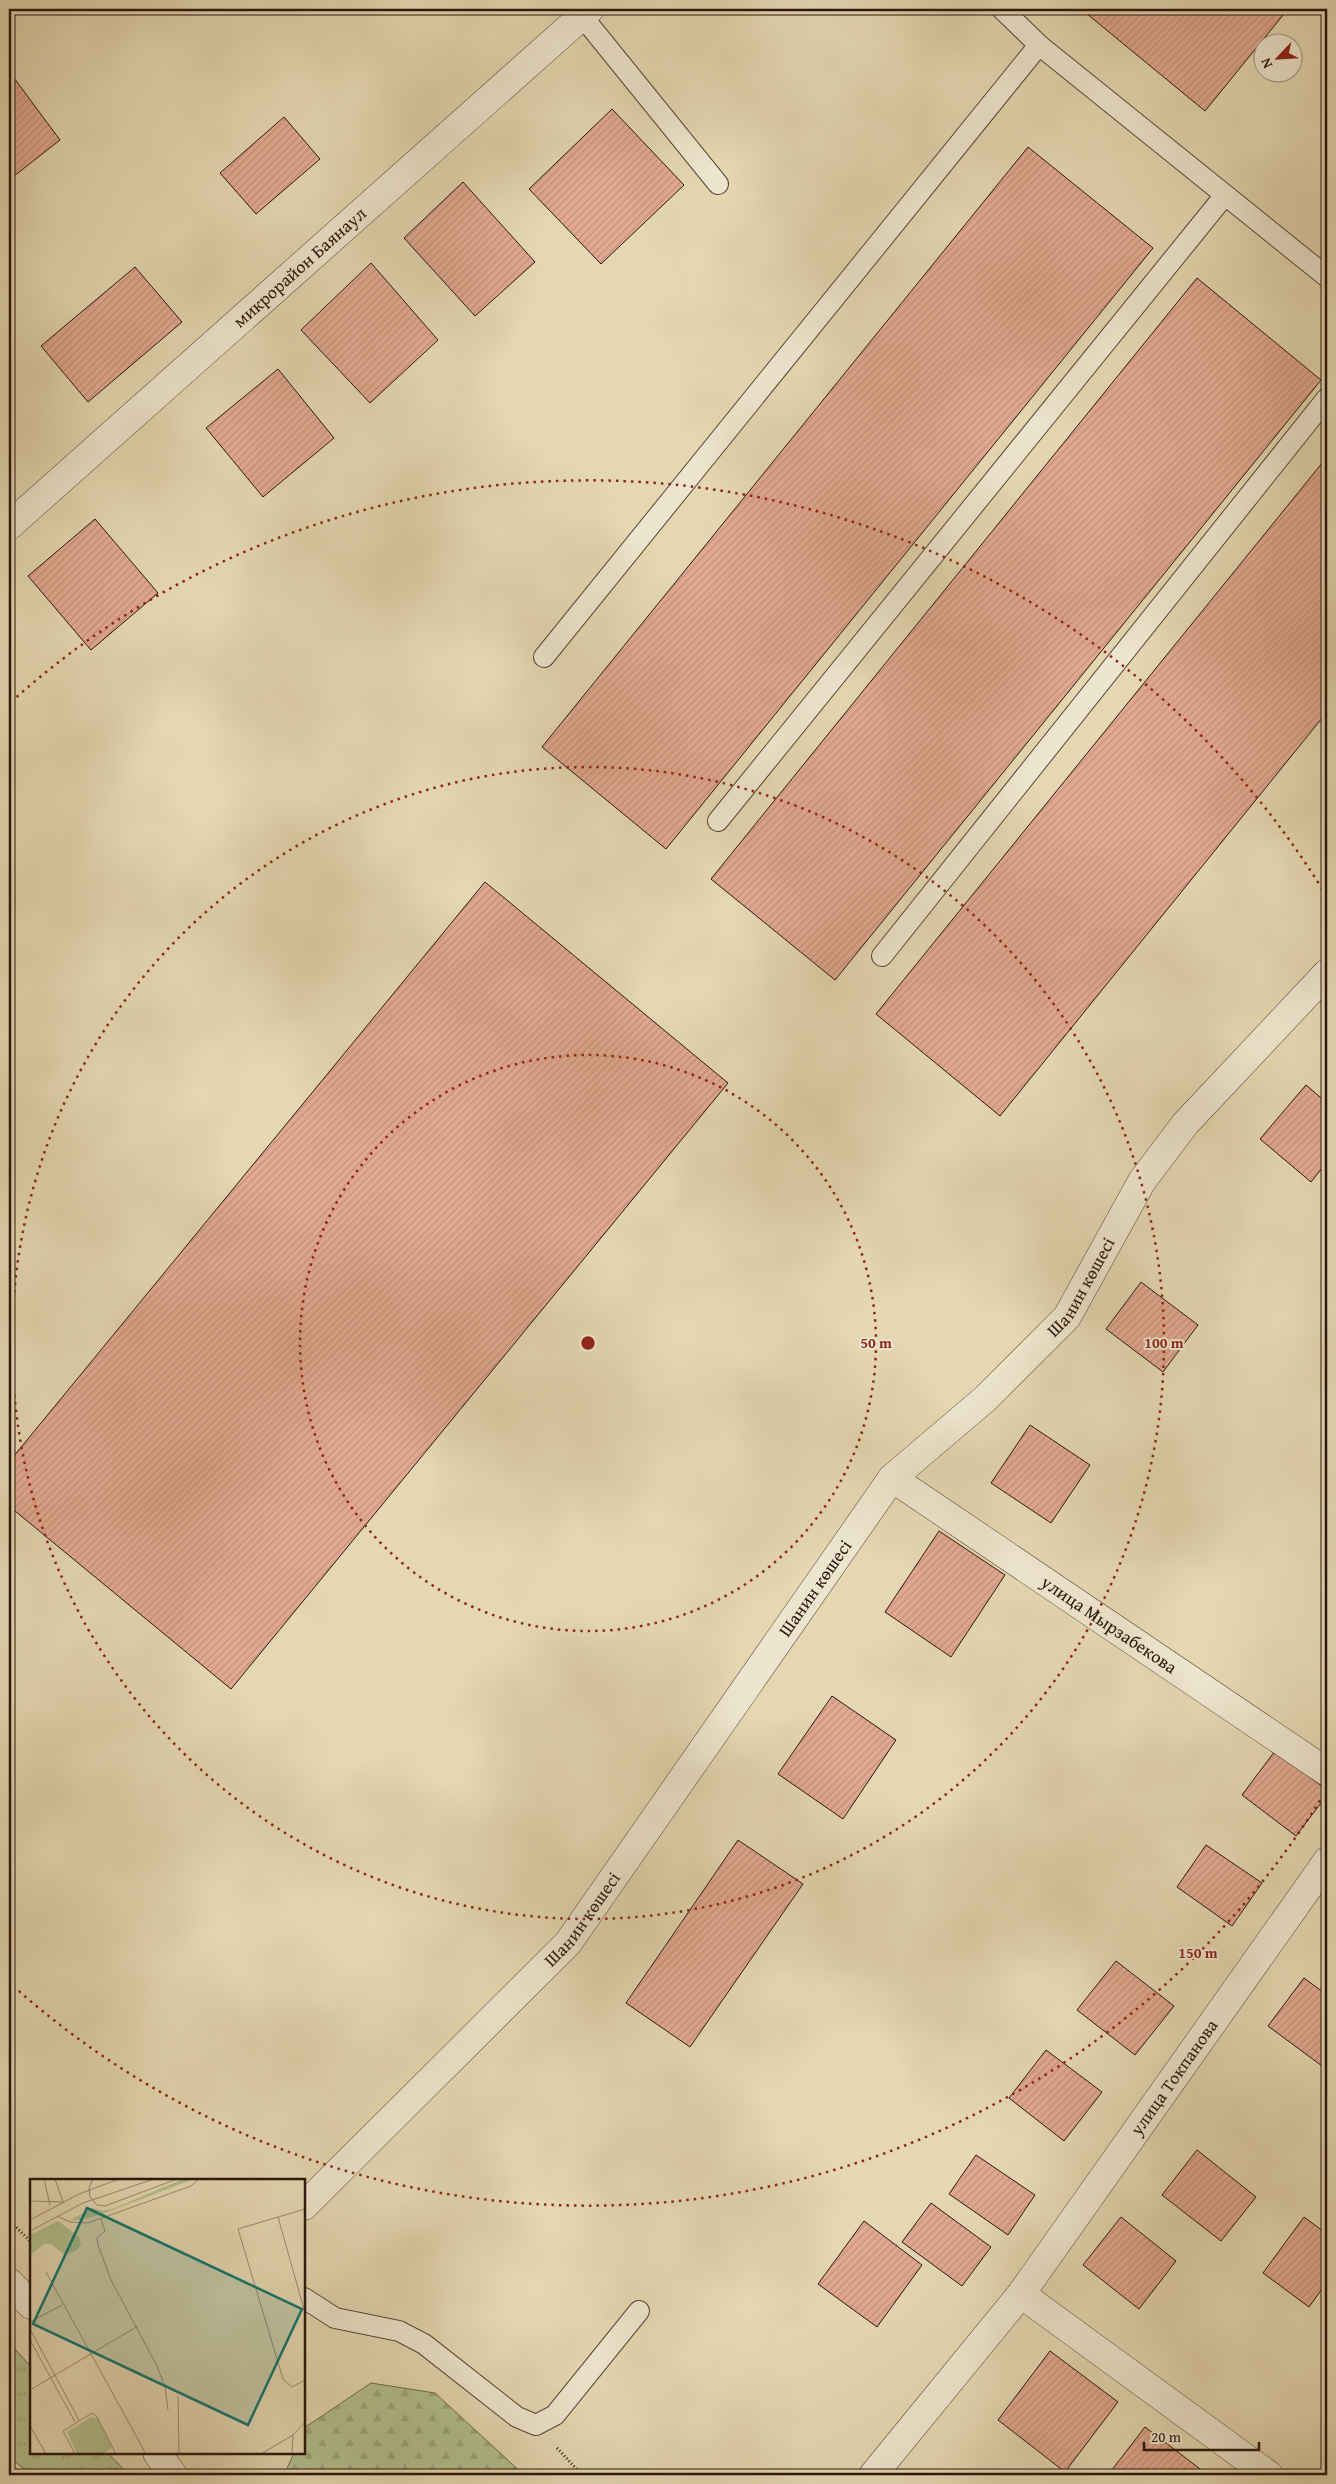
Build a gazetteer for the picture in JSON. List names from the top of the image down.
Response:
{
  "streets": {
    "street": [
      "микрорайон Баянаул",
      "Шанин көшесі",
      "улица Мырзабекова",
      "улица Токпанова"
    ]
  },
  "crossings": [
    ["Шанин көшесі", "улица Мырзабекова"]
  ],
  "scale_bar": "20 m",
  "north": "bottom left",
  "rings": ["50 m", "100 m", "150 m"]
}
